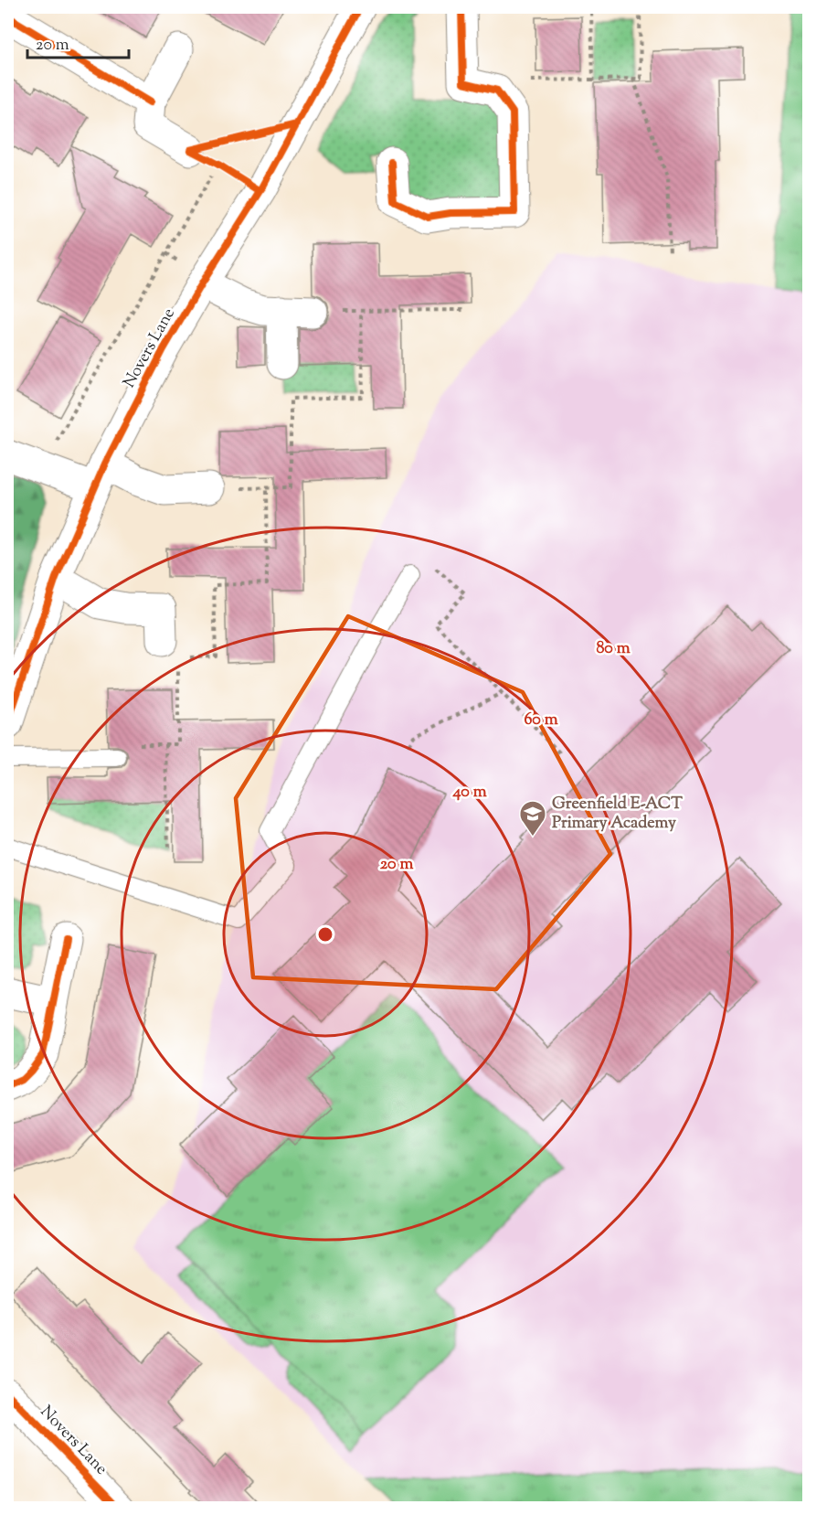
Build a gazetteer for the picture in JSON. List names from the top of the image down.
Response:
{
  "streets": {
    "street": ["Novers Lane"]
  },
  "places": {
    "school or university": ["Greenfield E-ACT Primary Academy"]
  },
  "scale_bar": "20 m",
  "rings": [
    "80 m",
    "60 m",
    "40 m",
    "20 m"
  ]
}
